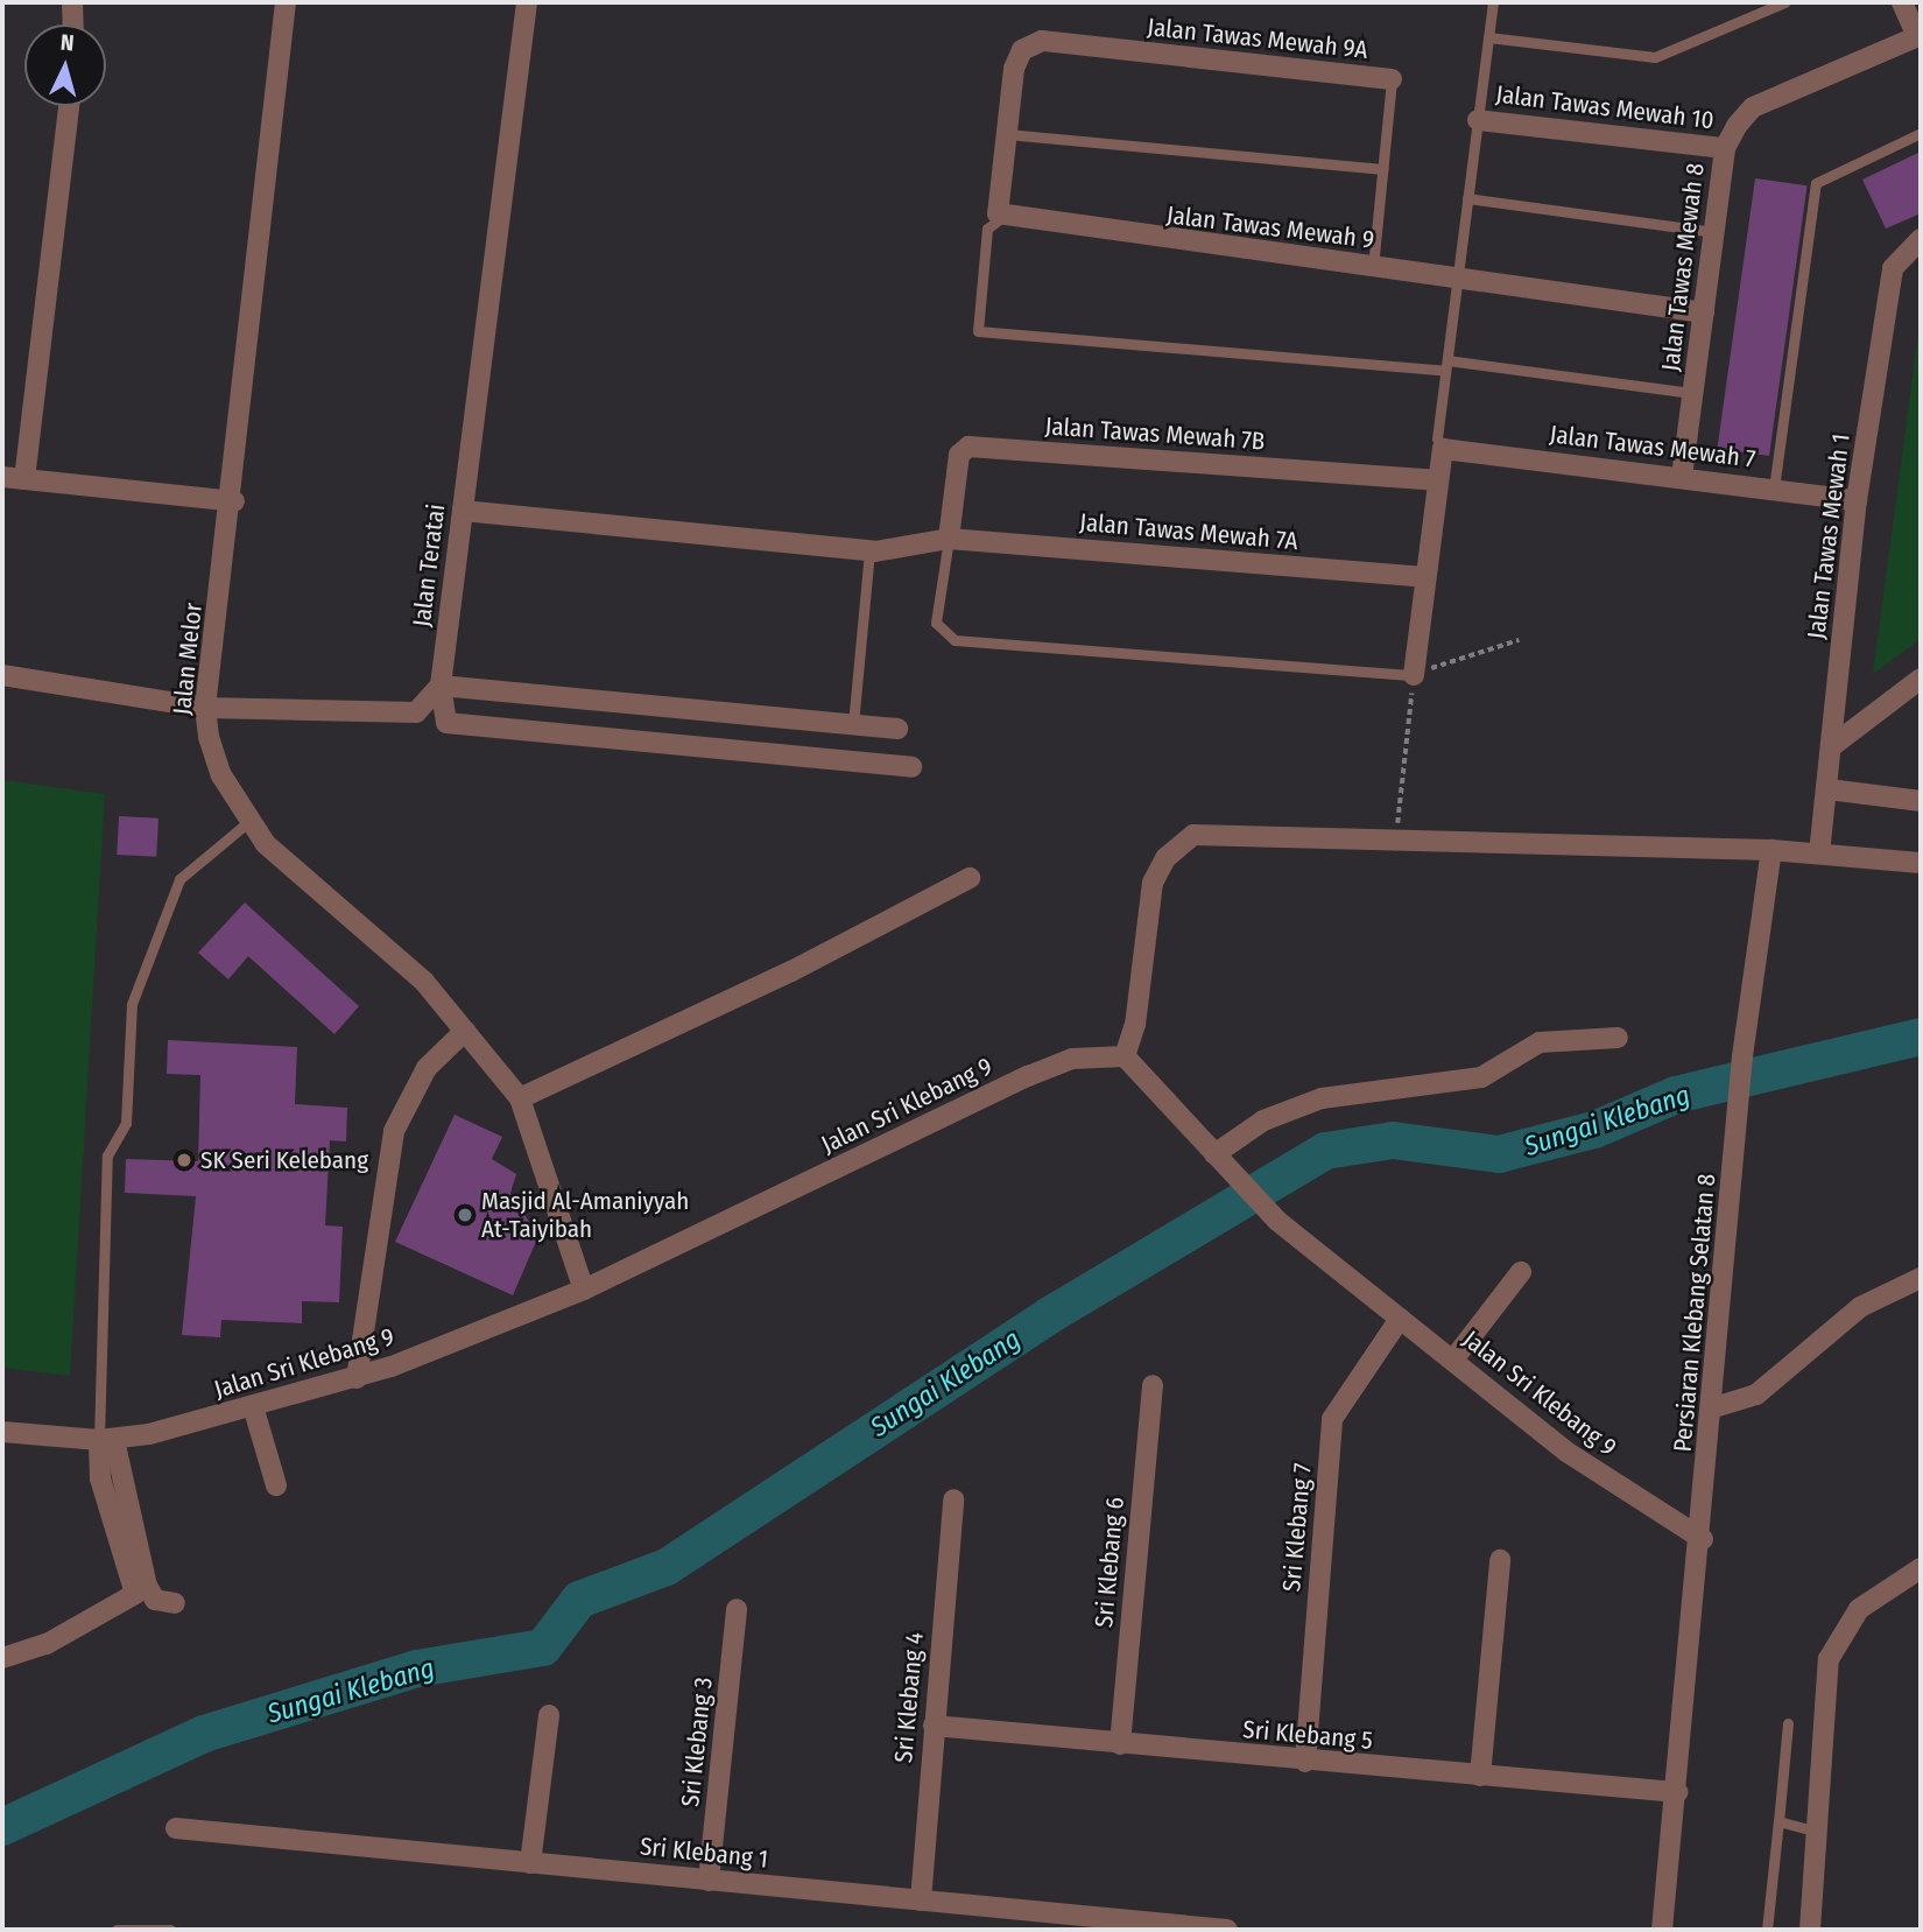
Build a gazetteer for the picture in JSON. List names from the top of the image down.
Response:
{
  "streets": {
    "street": [
      "Jalan Tawas Mewah 9A",
      "Jalan Tawas Mewah 10",
      "Jalan Tawas Mewah 9",
      "Jalan Tawas Mewah 8",
      "Jalan Tawas Mewah 7B",
      "Jalan Tawas Mewah 7",
      "Jalan Tawas Mewah 7A",
      "Jalan Tawas Mewah 1",
      "Jalan Teratai",
      "Jalan Melor",
      "Jalan Sri Klebang 9",
      "Persiaran Klebang Selatan 8",
      "Sri Klebang 7",
      "Sri Klebang 6",
      "Sri Klebang 4",
      "Sri Klebang 5",
      "Sri Klebang 3",
      "Sri Klebang 1"
    ]
  },
  "crossings": [
    ["Jalan Tawas Mewah 10", "Jalan Tawas Mewah 8"],
    ["Jalan Tawas Mewah 9", "Jalan Tawas Mewah 8"],
    ["Jalan Tawas Mewah 8", "Jalan Tawas Mewah 7"],
    ["Jalan Tawas Mewah 7B", "Jalan Tawas Mewah 7A"],
    ["Jalan Tawas Mewah 7", "Jalan Tawas Mewah 1"],
    ["Jalan Tawas Mewah 7A", "Jalan Teratai"],
    ["Jalan Melor", "Jalan Sri Klebang 9"],
    ["Jalan Sri Klebang 9", "Persiaran Klebang Selatan 8"],
    ["Jalan Sri Klebang 9", "Sri Klebang 7"],
    ["Persiaran Klebang Selatan 8", "Sri Klebang 5"],
    ["Sri Klebang 7", "Sri Klebang 5"],
    ["Sri Klebang 6", "Sri Klebang 5"],
    ["Sri Klebang 4", "Sri Klebang 5"],
    ["Sri Klebang 4", "Sri Klebang 1"],
    ["Sri Klebang 3", "Sri Klebang 1"]
  ],
  "water": ["Sungai Klebang"],
  "places": ["SK Seri Kelebang", "Masjid Al-Amaniyyah At-Taiyibah"],
  "north": "top"
}
